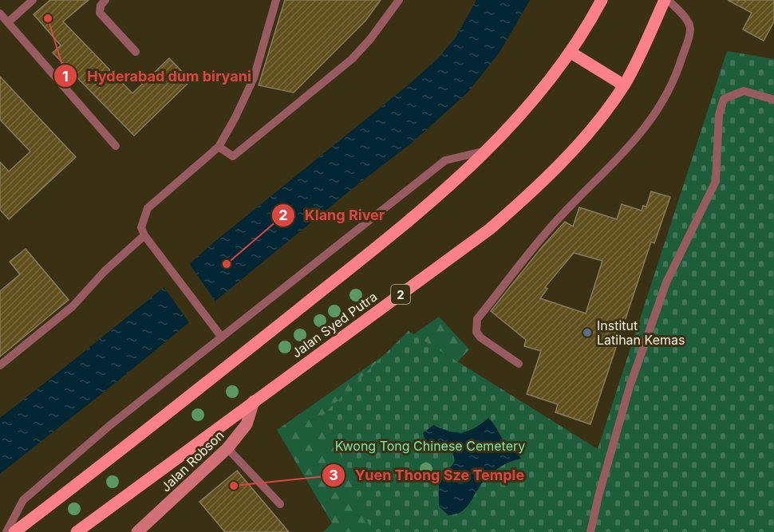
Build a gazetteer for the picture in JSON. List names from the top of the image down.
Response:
{
  "streets": {
    "main road": ["2", "Jalan Syed Putra", "Jalan Robson"]
  },
  "crossings": [
    ["Jalan Syed Putra", "Jalan Robson"]
  ],
  "parks": ["Kwong Tong Chinese Cemetery"],
  "places": [
    "Hyderabad dum biryani",
    "Klang River",
    "Institut Latihan Kemas",
    "Yuen Thong Sze Temple"
  ]
}
